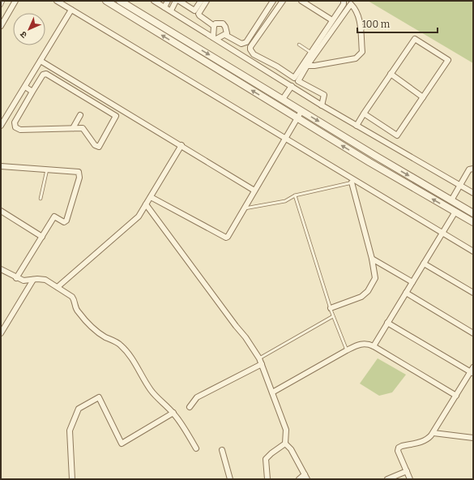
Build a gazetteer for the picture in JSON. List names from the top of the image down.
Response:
{
  "scale_bar": "100 m",
  "north": "bottom left"
}
